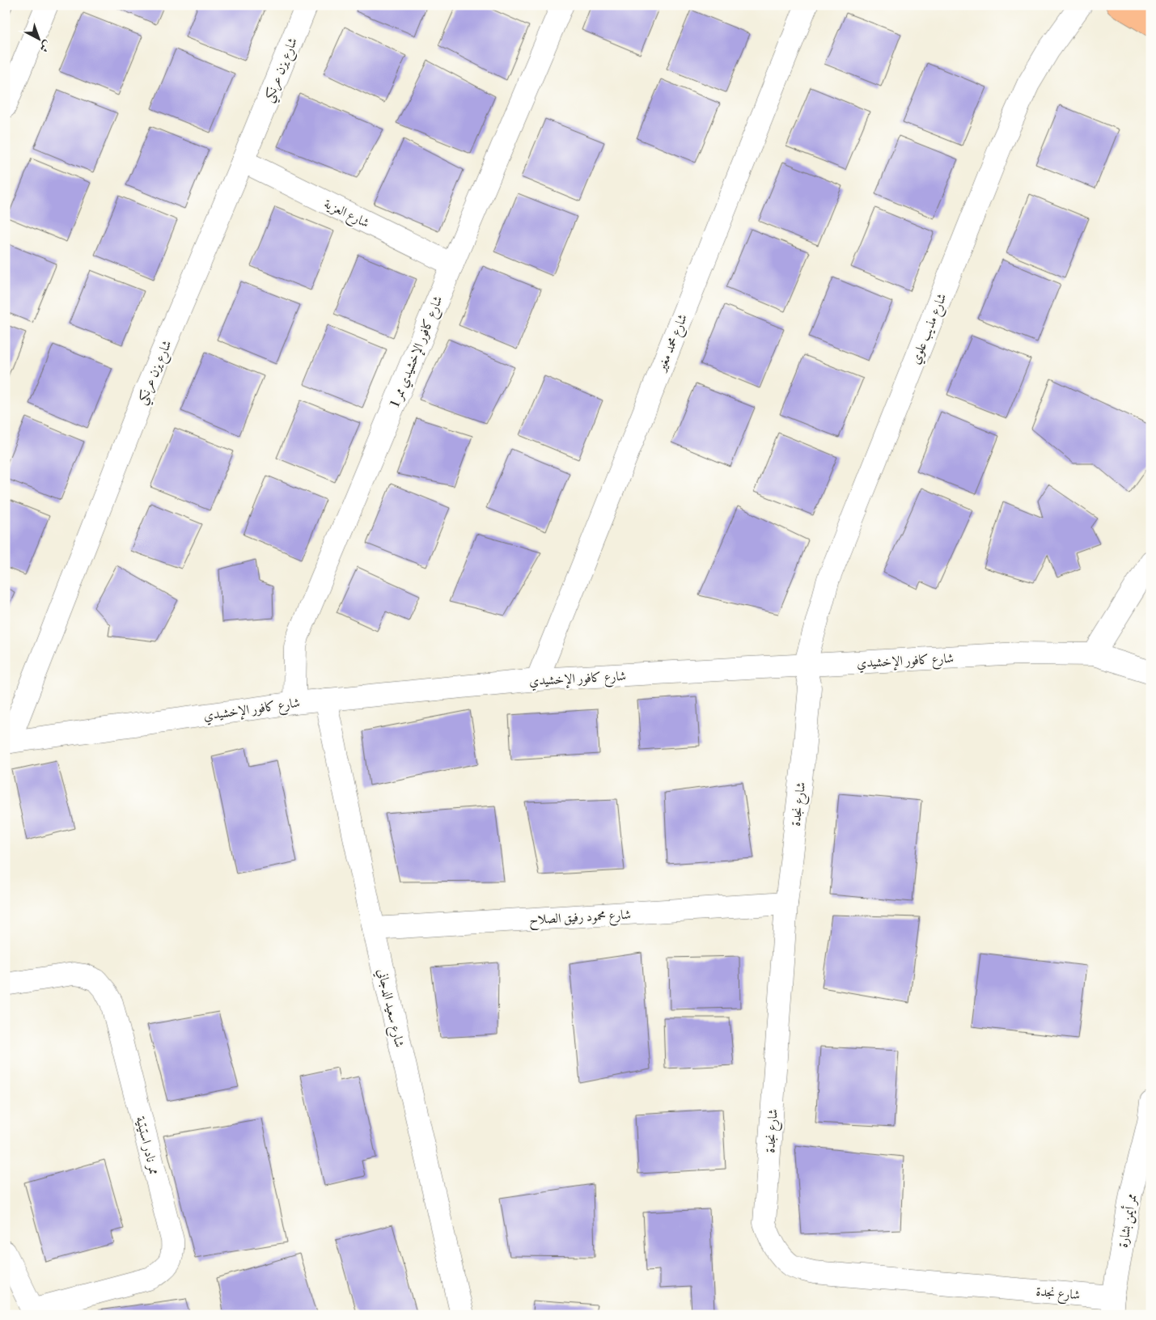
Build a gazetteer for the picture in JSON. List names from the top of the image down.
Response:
{
  "streets": {
    "street": [
      "شارع يزن عرنكي",
      "شارع العزية",
      "شارع مذيب علوي",
      "شارع محمد مغير",
      "شارع كافور الإخشيدي ممر 1",
      "شارع كافور الإخشيدي",
      "شارع نجدة",
      "شارع محمود رفيق الصلاح",
      "شارع سعيد الدجاني",
      "ممر نادر استيتية",
      "ممر أيمن بشارة"
    ]
  },
  "crossings": [
    ["شارع يزن عرنكي", "شارع العزية"],
    ["شارع يزن عرنكي", "شارع كافور الإخشيدي"],
    ["شارع العزية", "شارع كافور الإخشيدي ممر 1"],
    ["شارع مذيب علوي", "شارع كافور الإخشيدي"],
    ["شارع مذيب علوي", "شارع نجدة"],
    ["شارع محمد مغير", "شارع كافور الإخشيدي"],
    ["شارع كافور الإخشيدي ممر 1", "شارع كافور الإخشيدي"],
    ["شارع كافور الإخشيدي", "شارع نجدة"],
    ["شارع كافور الإخشيدي", "شارع سعيد الدجاني"],
    ["شارع نجدة", "شارع محمود رفيق الصلاح"],
    ["شارع نجدة", "ممر أيمن بشارة"],
    ["شارع محمود رفيق الصلاح", "شارع سعيد الدجاني"]
  ],
  "north": "bottom right"
}
